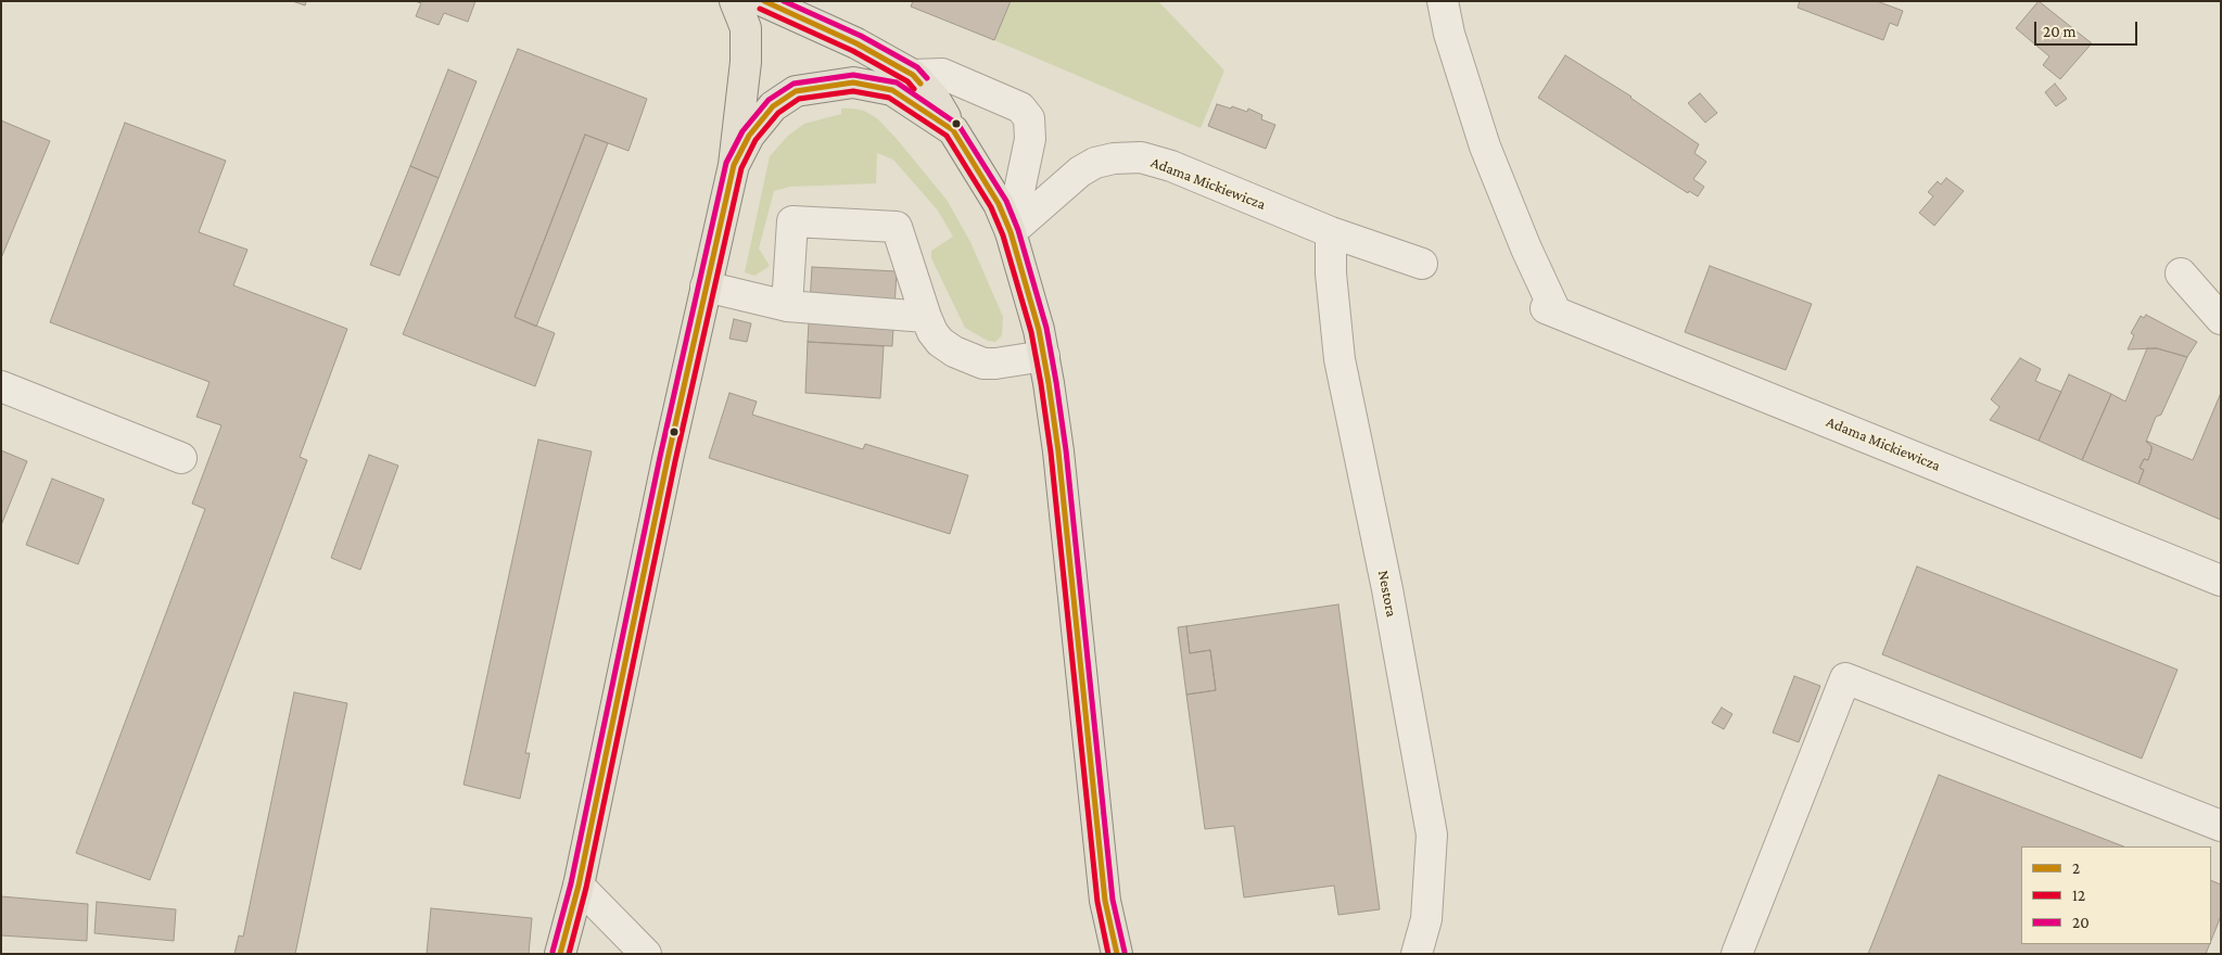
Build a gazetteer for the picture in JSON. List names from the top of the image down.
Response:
{
  "streets": {
    "street": ["Adama Mickiewicza", "Nestora"]
  },
  "crossings": [
    ["Adama Mickiewicza", "Nestora"]
  ],
  "lines": ["transit line 2", "transit line 20", "transit line 12"],
  "legend": ["2", "12", "20"],
  "scale_bar": "20 m"
}
